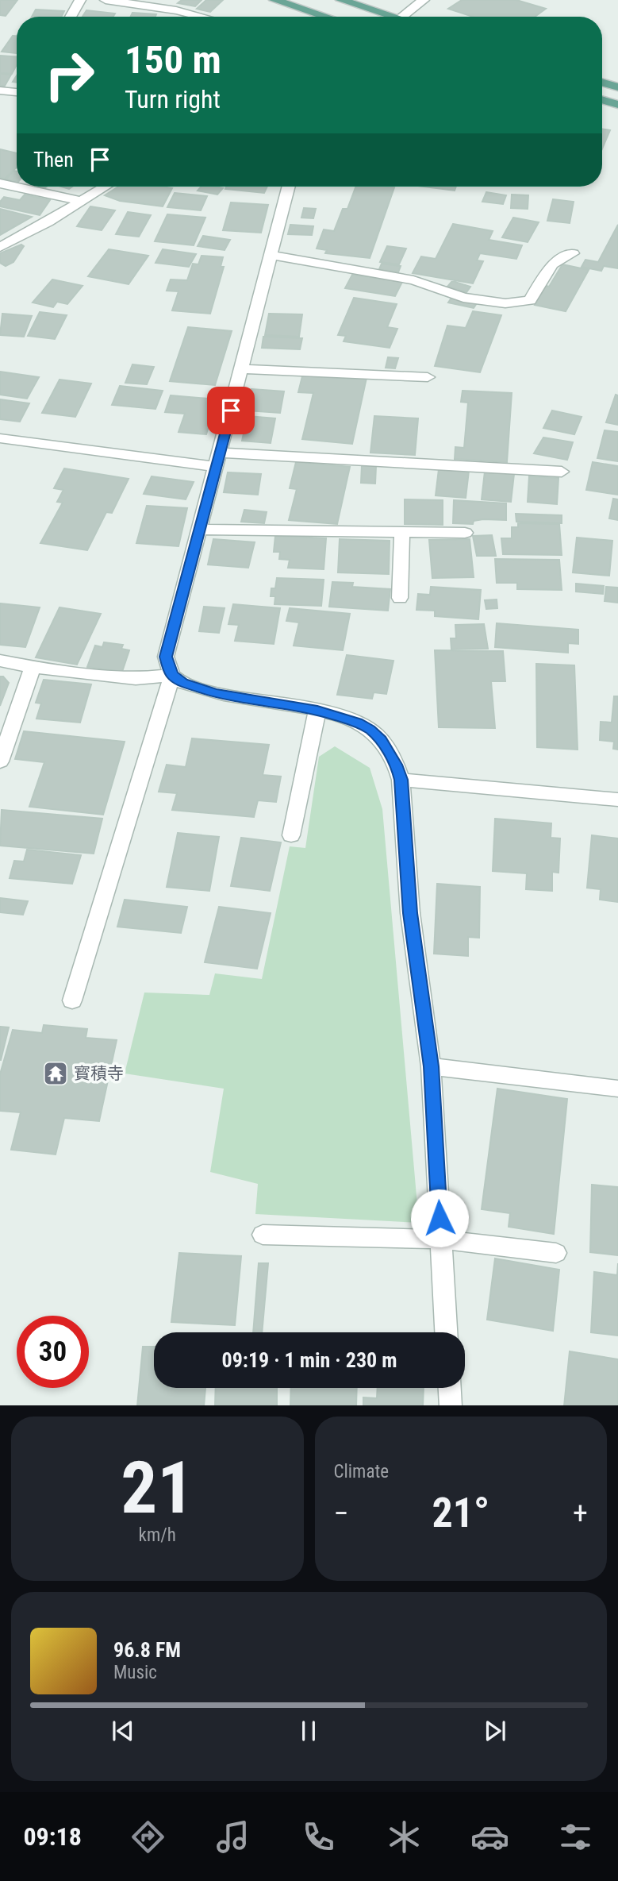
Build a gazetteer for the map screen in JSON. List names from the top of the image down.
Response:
{
  "places": {
    "temple": ["寳積寺"]
  },
  "page": {
    "turn": ["150 m", "Turn right"],
    "then": "Then",
    "limit": "30",
    "trip": "09:19 · 1 min · 230 m",
    "tile": [
      ["21", "km/h"],
      "Climate"
    ],
    "heat": ["−", "21°", "+"],
    "song": ["96.8 FM", "Music"],
    "tabs": "09:18"
  }
}
